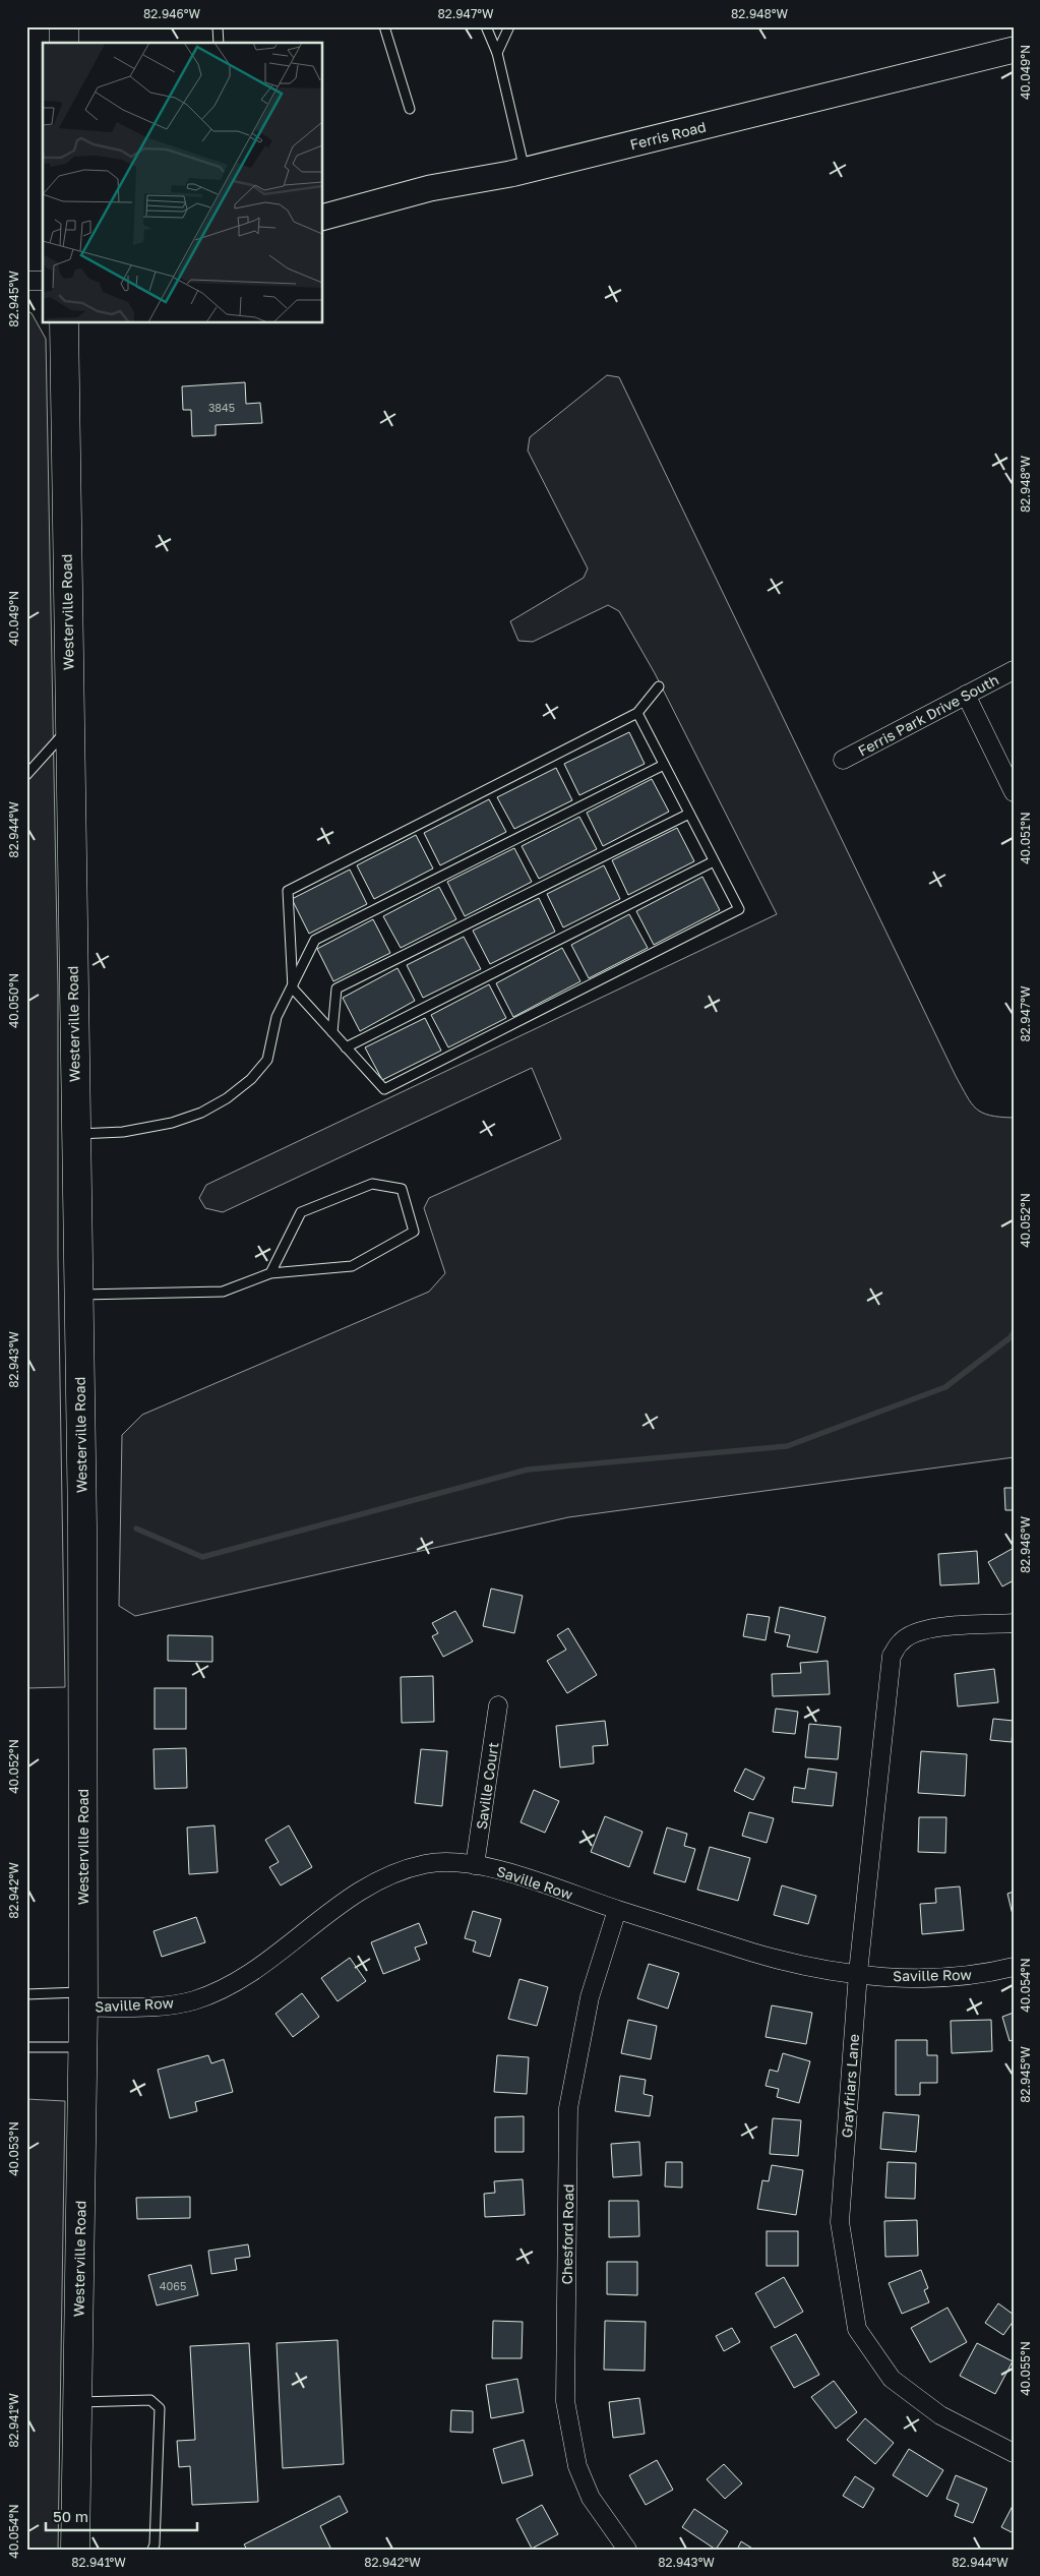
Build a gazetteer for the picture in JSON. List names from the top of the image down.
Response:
{
  "streets": {
    "main road": ["Ferris Road", "Westerville Road"],
    "street": [
      "Ferris Park Drive South",
      "Saville Court",
      "Saville Row",
      "Grayfriars Lane",
      "Chesford Road"
    ]
  },
  "crossings": [
    ["Westerville Road", "Saville Row"],
    ["Saville Court", "Saville Row"],
    ["Saville Row", "Grayfriars Lane"],
    ["Saville Row", "Chesford Road"]
  ],
  "house_numbers": ["3845", "4065"],
  "scale_bar": "50 m",
  "coordinates": [
    "82.946°W",
    "82.947°W",
    "82.948°W",
    "40.049°N",
    "82.945°W",
    "82.944°W",
    "40.051°N",
    "40.050°N",
    "40.052°N",
    "82.943°W",
    "82.942°W",
    "40.054°N",
    "40.053°N",
    "40.055°N",
    "82.941°W"
  ]
}
